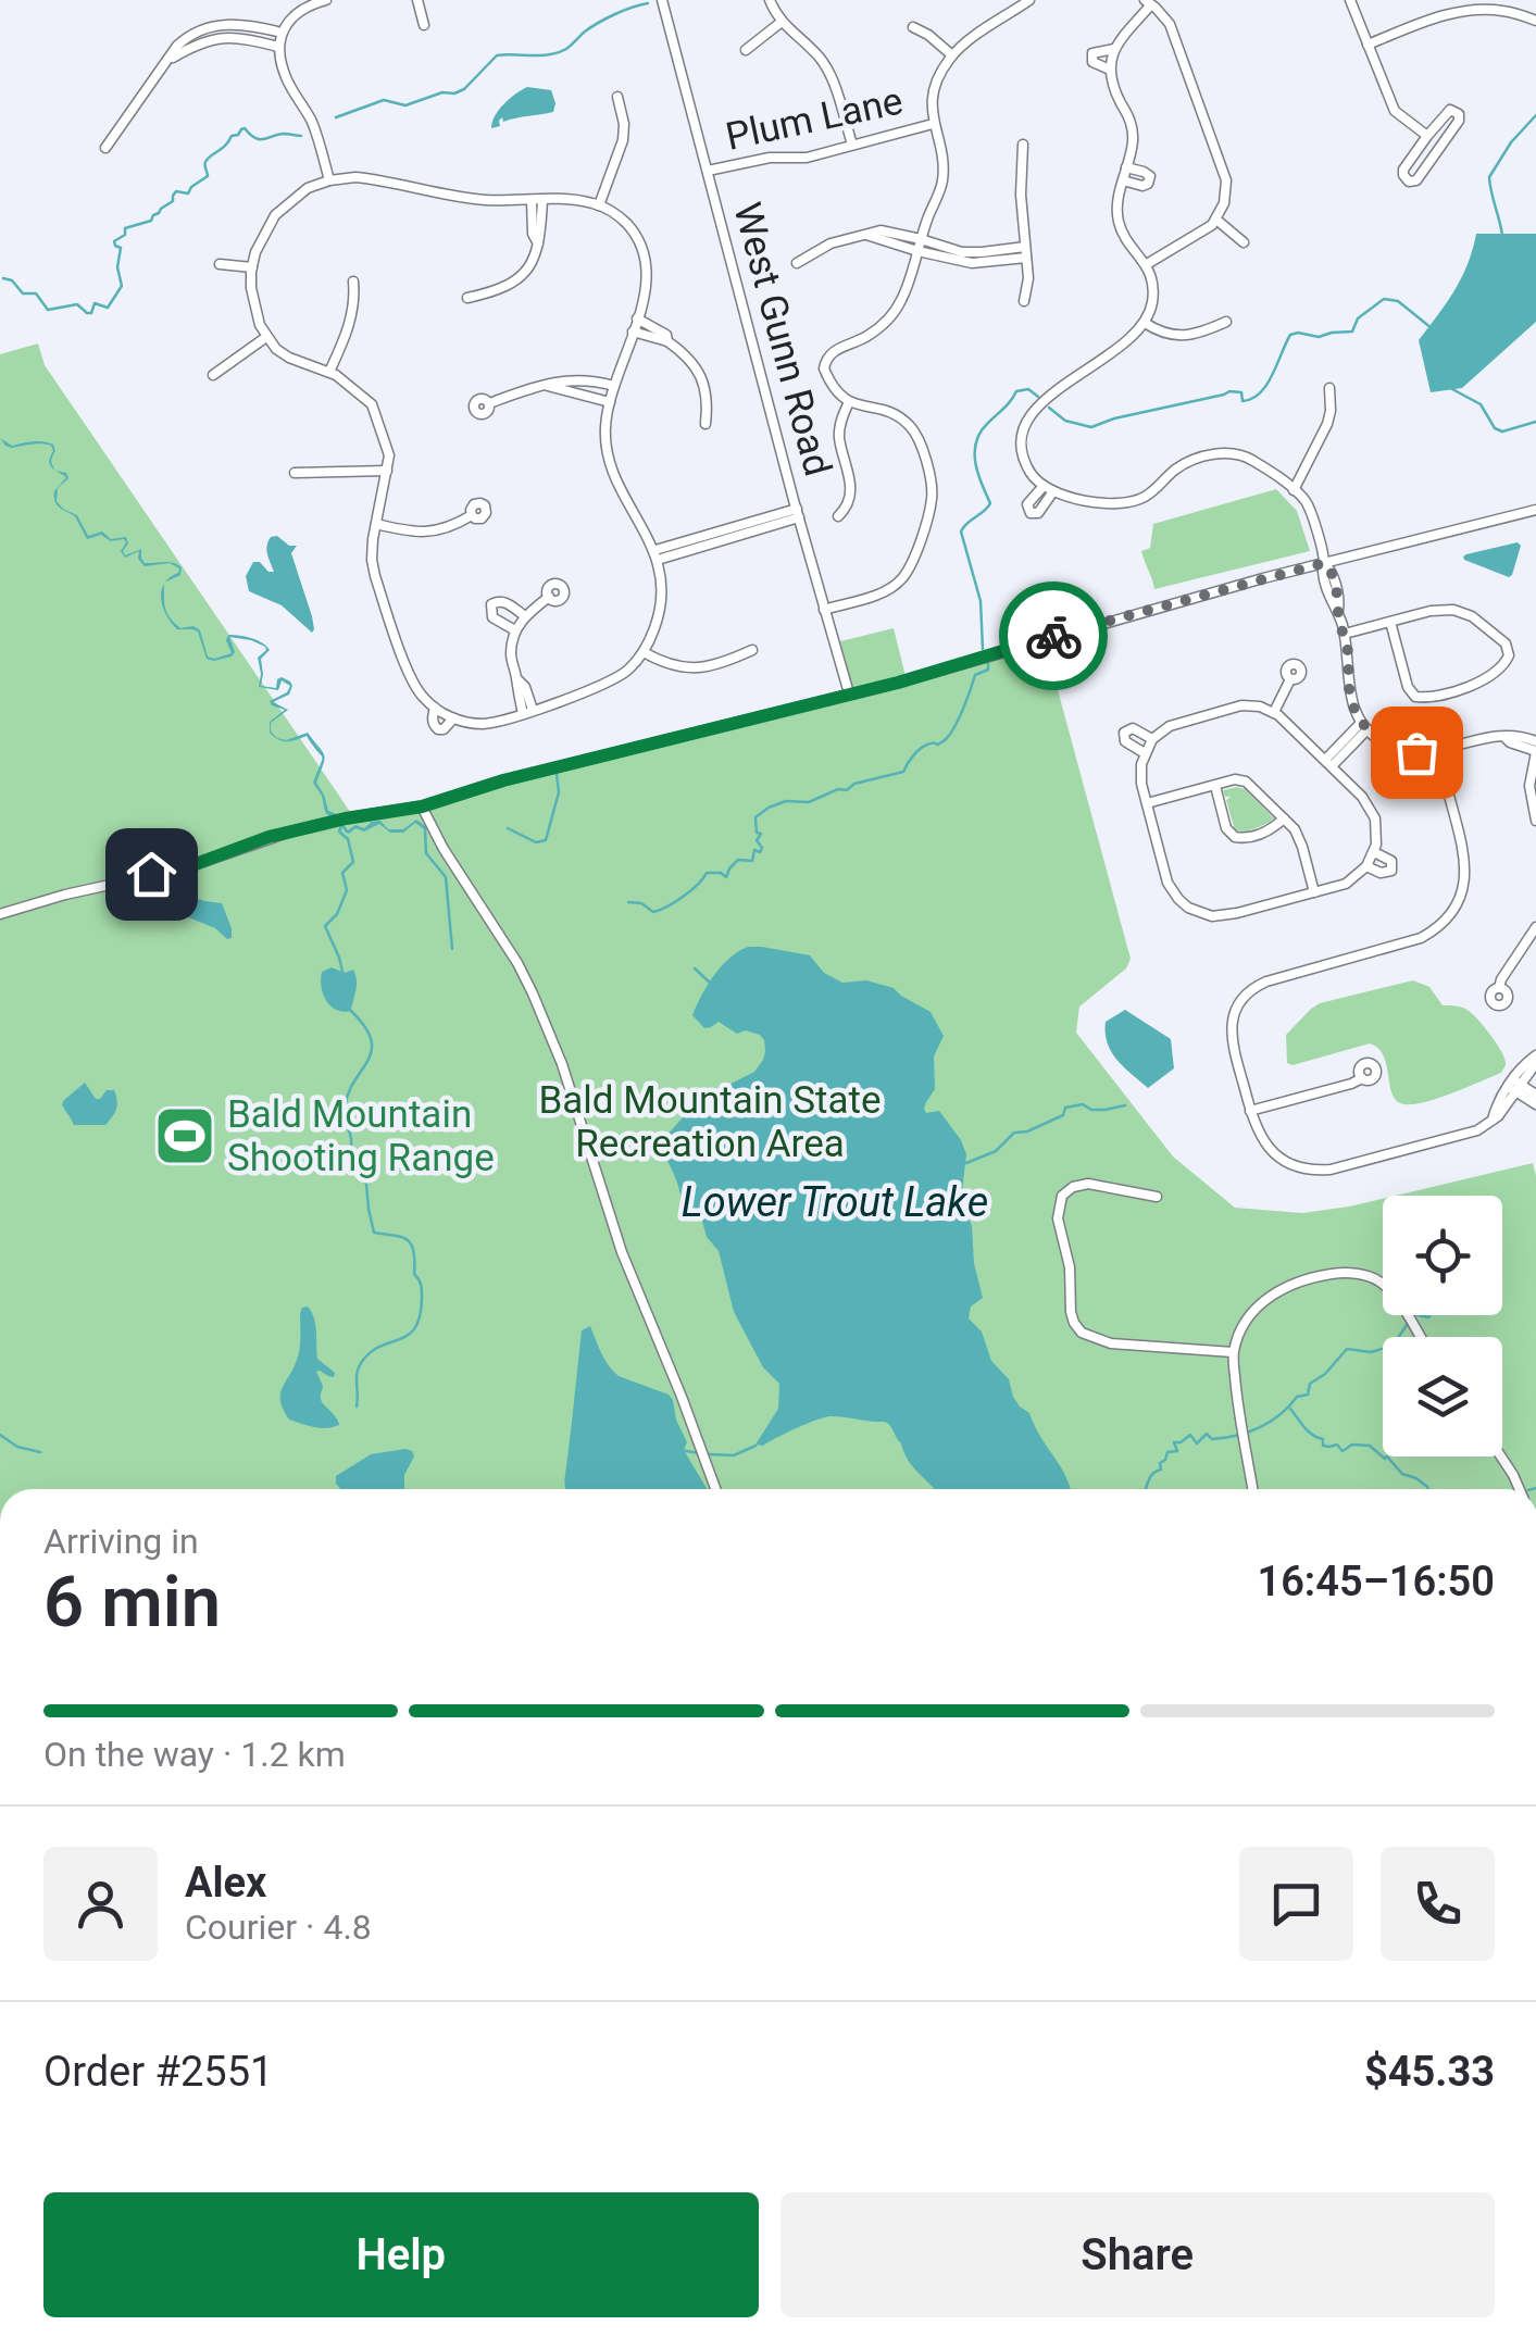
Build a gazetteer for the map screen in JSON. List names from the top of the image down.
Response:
{
  "streets": {
    "street": ["Plum Lane", "West Gunn Road"]
  },
  "crossings": [
    ["Plum Lane", "West Gunn Road"]
  ],
  "water": ["Lower Trout Lake"],
  "parks": ["Bald Mountain State Recreation Area"],
  "places": {
    "sports": ["Bald Mountain Shooting Range"]
  },
  "page": {
    "heading": ["6 min", "Arriving in", "16:45–16:50"],
    "panel": [
      "Alex",
      "Courier · 4.8",
      "Order #2551",
      "$45.33"
    ],
    "bar": "On the way · 1.2 km",
    "buttons": ["Help", "Share"]
  }
}
